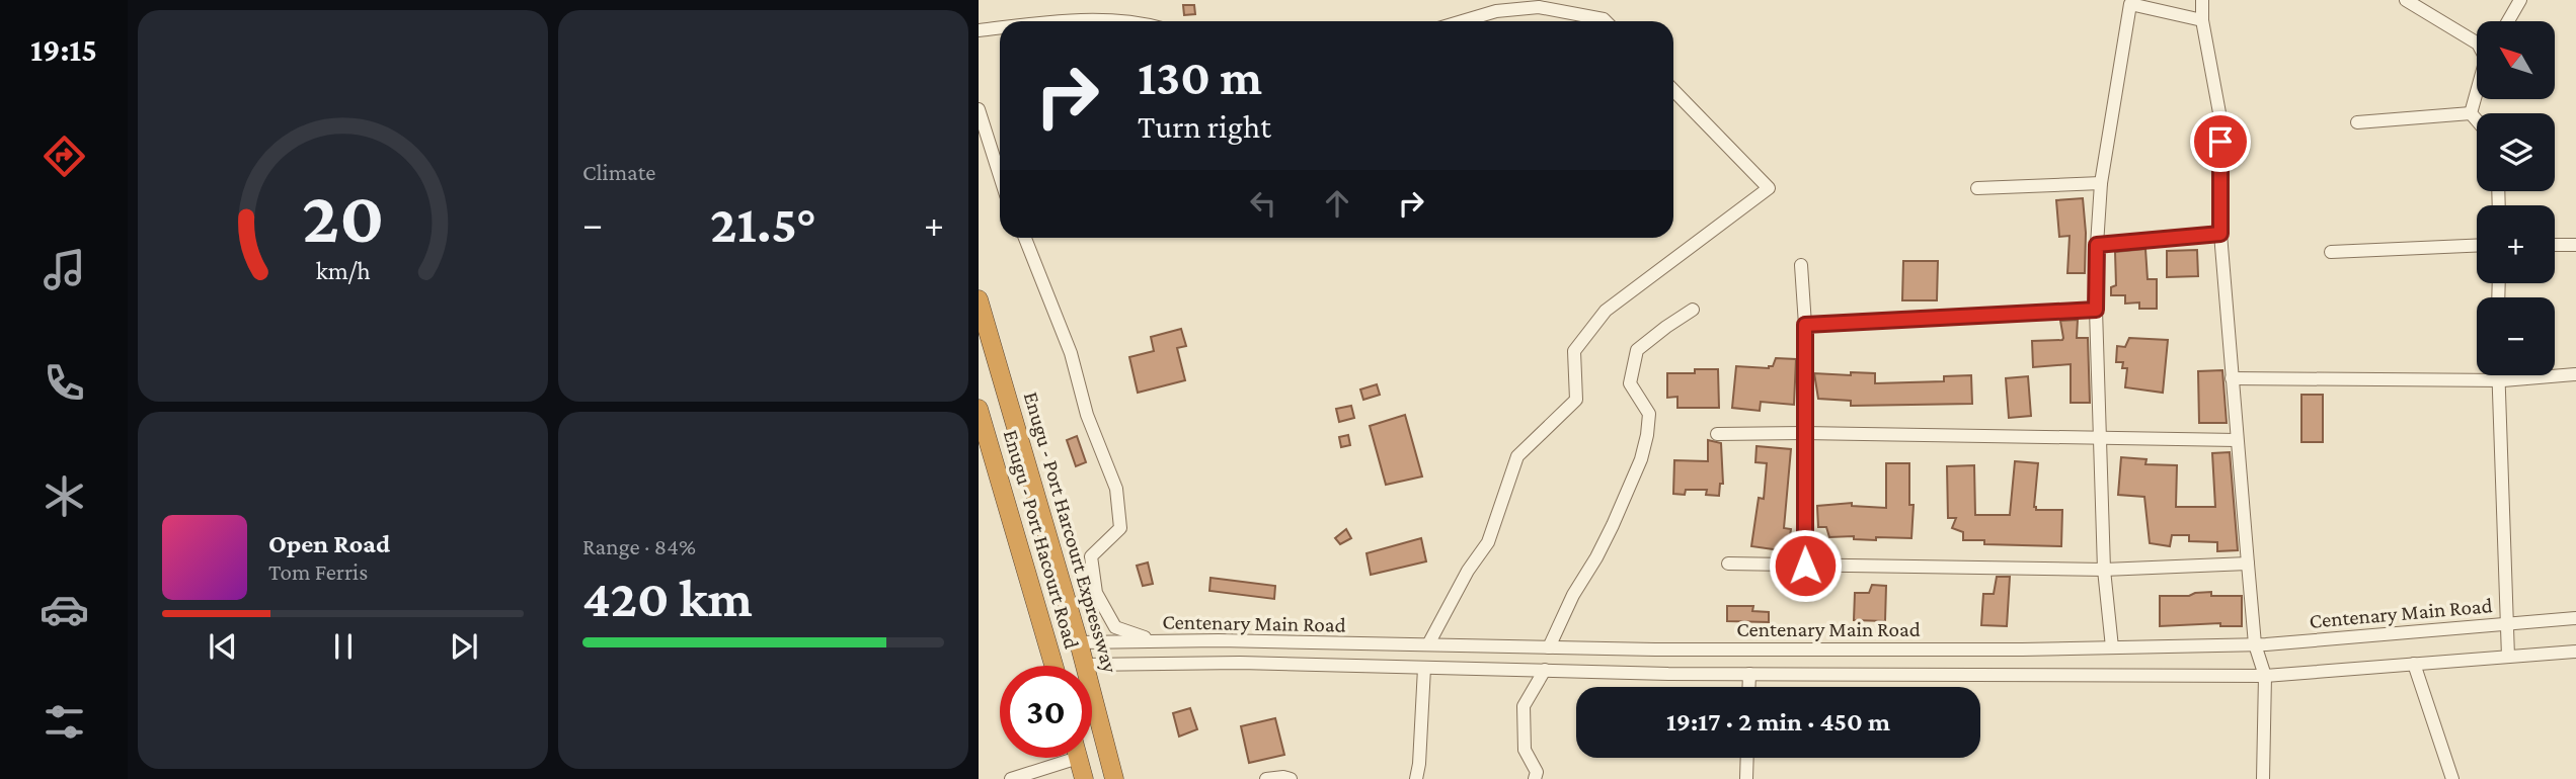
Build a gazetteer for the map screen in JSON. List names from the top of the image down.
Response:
{
  "streets": {
    "highway": ["Enugu - Port Harcourt Expressway", "Enugu - Port Hacourt Road"],
    "street": ["Centenary Main Road"]
  },
  "crossings": [
    ["Enugu - Port Harcourt Expressway", "Centenary Main Road"]
  ],
  "north": "top left",
  "page": {
    "tabs": "19:15",
    "tile": [
      "Climate",
      ["Range · 84%", "420 km"]
    ],
    "map_buttons": ["+", "−"],
    "turn": ["130 m", "Turn right"],
    "heat": ["−", "21.5°", "+"],
    "song": ["Open Road", "Tom Ferris"],
    "limit": "30",
    "trip": "19:17 · 2 min · 450 m",
    "gauge": ["20", "km/h"]
  }
}
